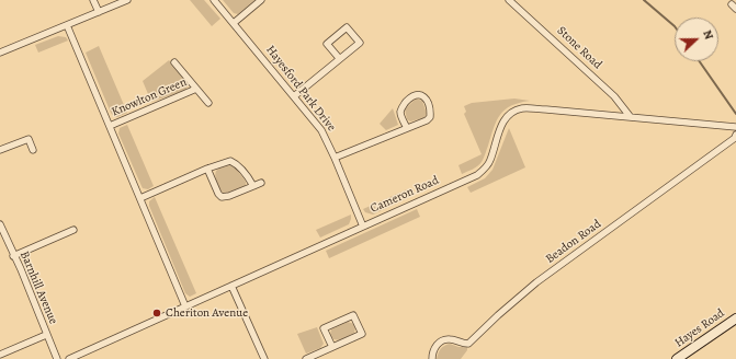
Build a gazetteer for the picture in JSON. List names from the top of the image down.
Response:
{
  "streets": {
    "main road": ["Hayes Road"],
    "street": [
      "Stone Road",
      "Hayesford Park Drive",
      "Knowlton Green",
      "Cameron Road",
      "Beadon Road",
      "Barnhill Avenue"
    ]
  },
  "crossings": [
    ["Stone Road", "Cameron Road"],
    ["Hayesford Park Drive", "Cameron Road"]
  ],
  "places": ["Cheriton Avenue"],
  "north": "right"
}
